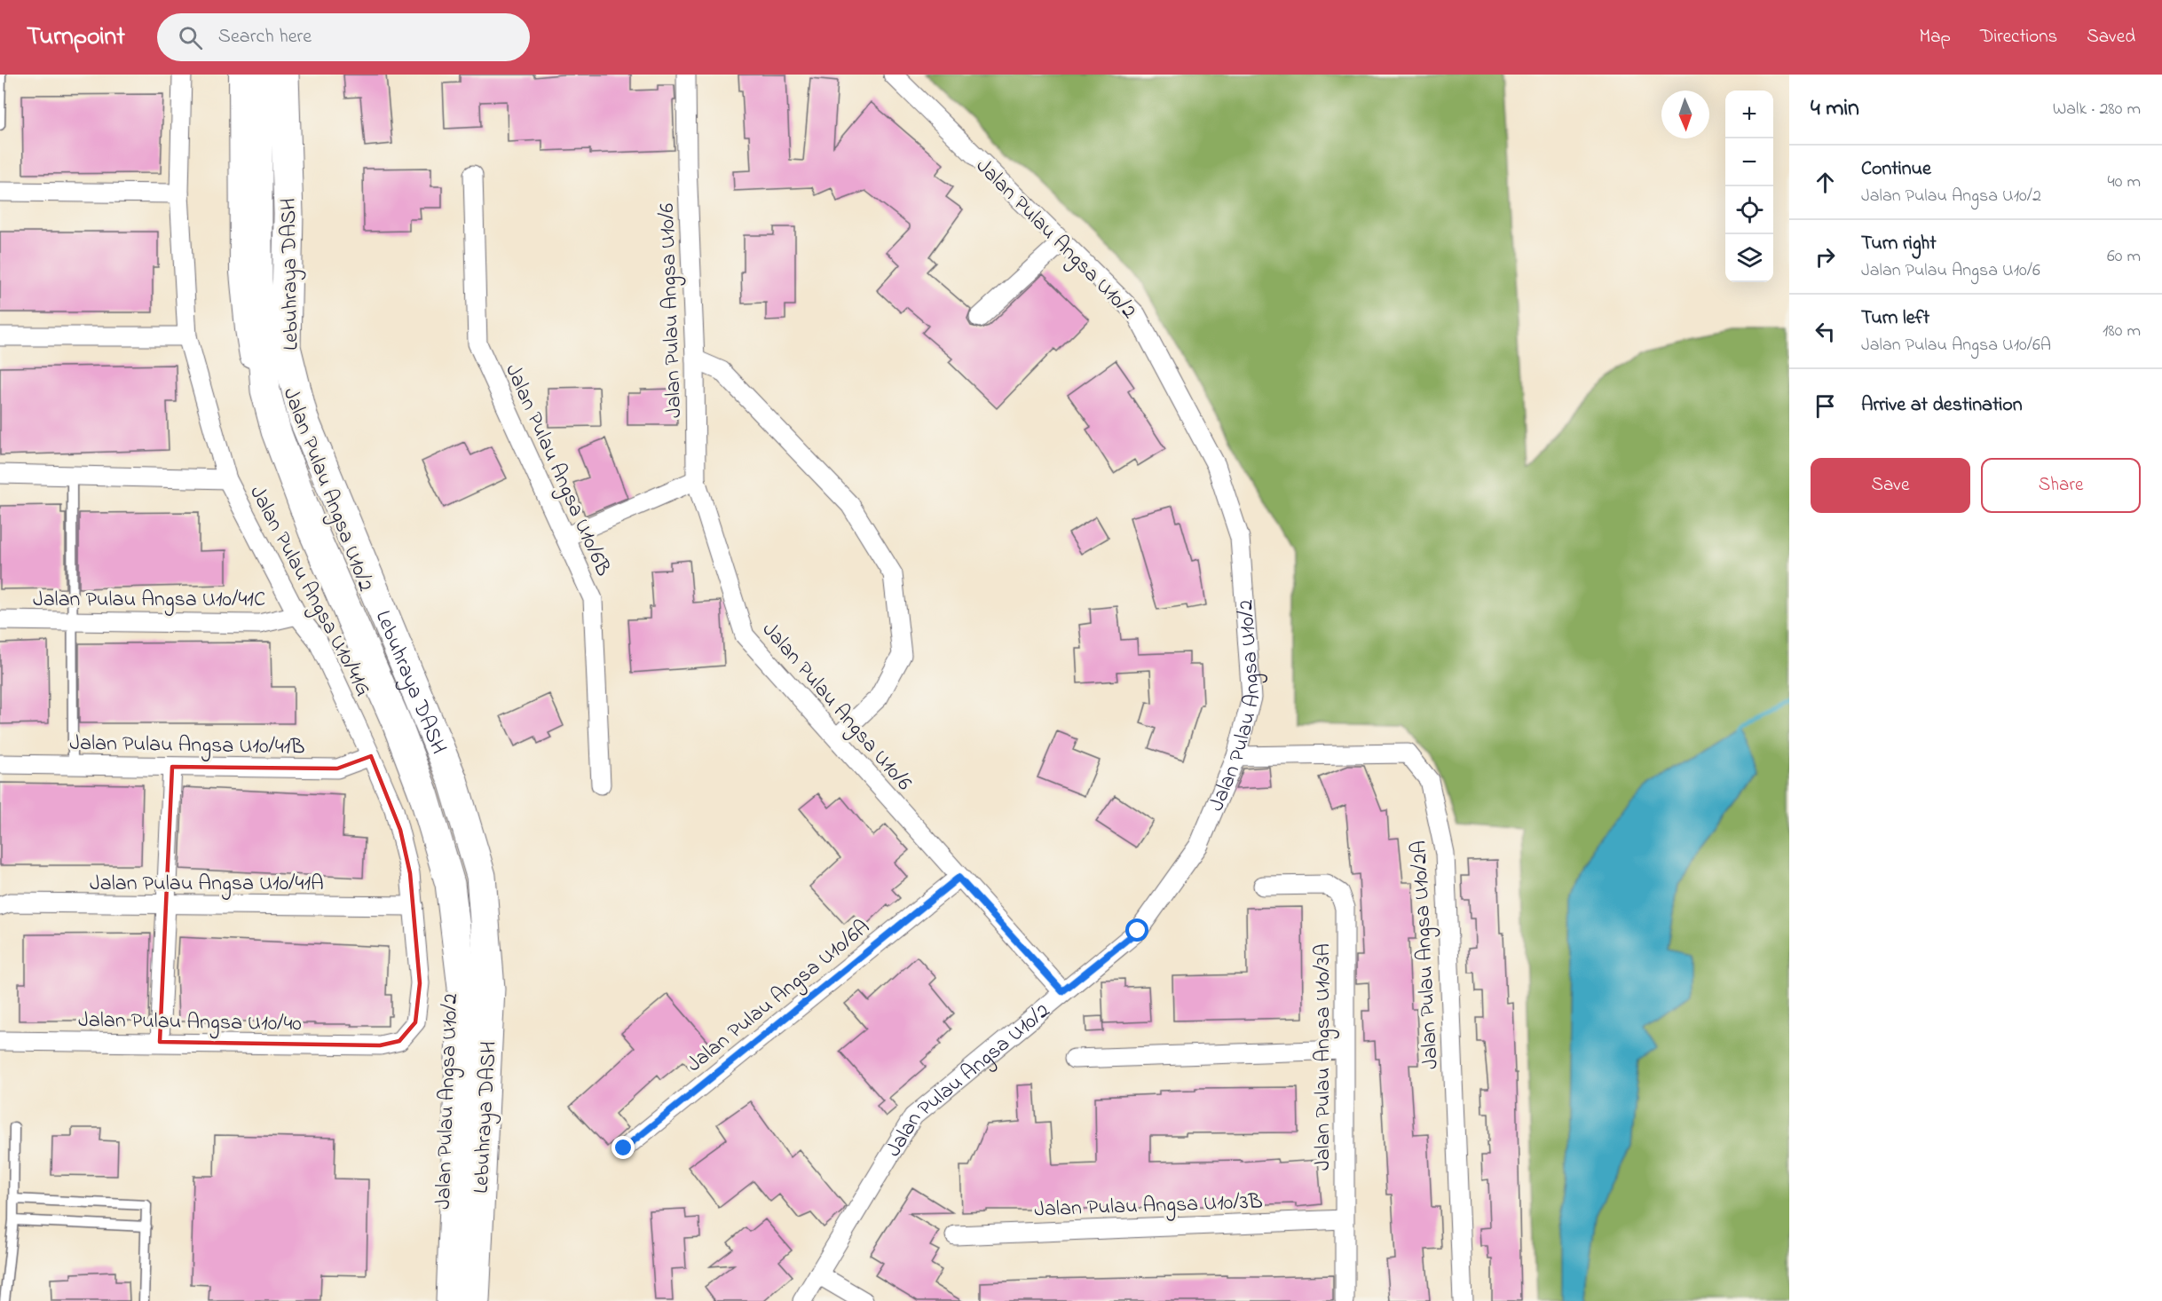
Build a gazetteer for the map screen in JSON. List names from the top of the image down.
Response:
{
  "streets": {
    "highway": ["Lebuhraya DASH"],
    "street": [
      "Jalan Pulau Angsa U10/2",
      "Jalan Pulau Angsa U10/6",
      "Jalan Pulau Angsa U10/6B",
      "Jalan Pulau Angsa U10/41G",
      "Jalan Pulau Angsa U10/41C",
      "Jalan Pulau Angsa U10/41B",
      "Jalan Pulau Angsa U10/41A",
      "Jalan Pulau Angsa U10/2A",
      "Jalan Pulau Angsa U10/6A",
      "Jalan Pulau Angsa U10/40",
      "Jalan Pulau Angsa U10/3A",
      "Jalan Pulau Angsa U10/3B"
    ]
  },
  "crossings": [
    ["Jalan Pulau Angsa U10/2", "Jalan Pulau Angsa U10/6"],
    ["Jalan Pulau Angsa U10/2", "Jalan Pulau Angsa U10/2A"],
    ["Jalan Pulau Angsa U10/6", "Jalan Pulau Angsa U10/6A"],
    ["Jalan Pulau Angsa U10/41G", "Jalan Pulau Angsa U10/41C"],
    ["Jalan Pulau Angsa U10/41G", "Jalan Pulau Angsa U10/41B"],
    ["Jalan Pulau Angsa U10/41G", "Jalan Pulau Angsa U10/41A"],
    ["Jalan Pulau Angsa U10/41G", "Jalan Pulau Angsa U10/40"],
    ["Jalan Pulau Angsa U10/3A", "Jalan Pulau Angsa U10/3B"]
  ],
  "north": "bottom",
  "page": {
    "header": "Turnpoint",
    "search": "Search here",
    "nav": ["Map", "Directions", "Saved"],
    "heading": ["4 min", "Walk · 280 m"],
    "map_buttons": ["+", "−"],
    "list": [
      ["Continue", "Jalan Pulau Angsa U10/2", "40 m"],
      ["Turn right", "Jalan Pulau Angsa U10/6", "60 m"],
      ["Turn left", "Jalan Pulau Angsa U10/6A", "180 m"],
      "Arrive at destination"
    ],
    "buttons": ["Save", "Share"]
  }
}
